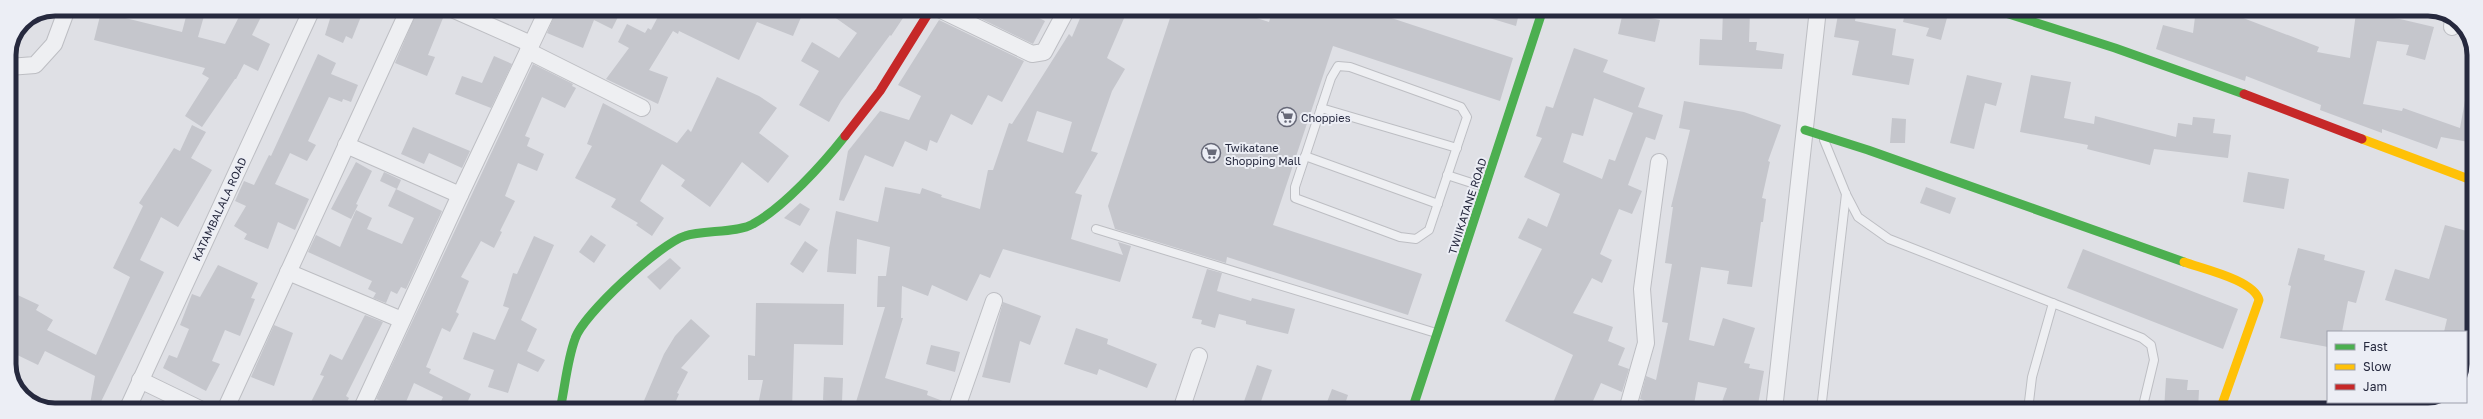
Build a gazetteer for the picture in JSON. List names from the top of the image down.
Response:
{
  "streets": {
    "street": ["TWIIKATANE ROAD", "KATAMBALALA ROAD"]
  },
  "places": {
    "supermarket": ["Choppies", "Twikatane Shopping Mall"]
  },
  "legend": ["Fast", "Slow", "Jam"]
}
